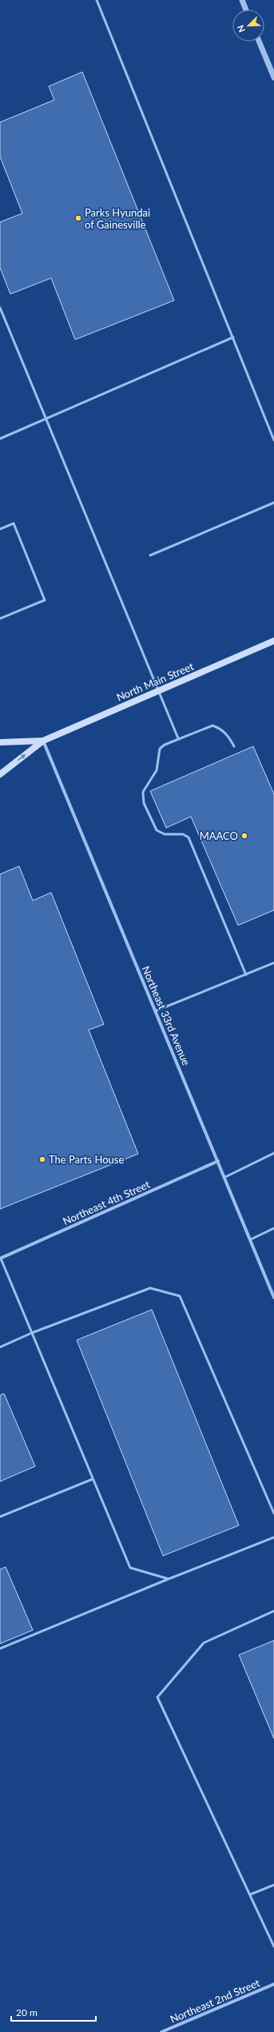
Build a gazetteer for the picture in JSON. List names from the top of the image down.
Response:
{
  "streets": {
    "main road": ["North Main Street"],
    "street": ["Northeast 33rd Avenue", "Northeast 4th Street", "Northeast 2nd Street"]
  },
  "crossings": [
    ["North Main Street", "Northeast 33rd Avenue"],
    ["Northeast 33rd Avenue", "Northeast 4th Street"]
  ],
  "places": ["Parks Hyundai of Gainesville", "MAACO", "The Parts House"],
  "scale_bar": "20 m",
  "north": "bottom left"
}
